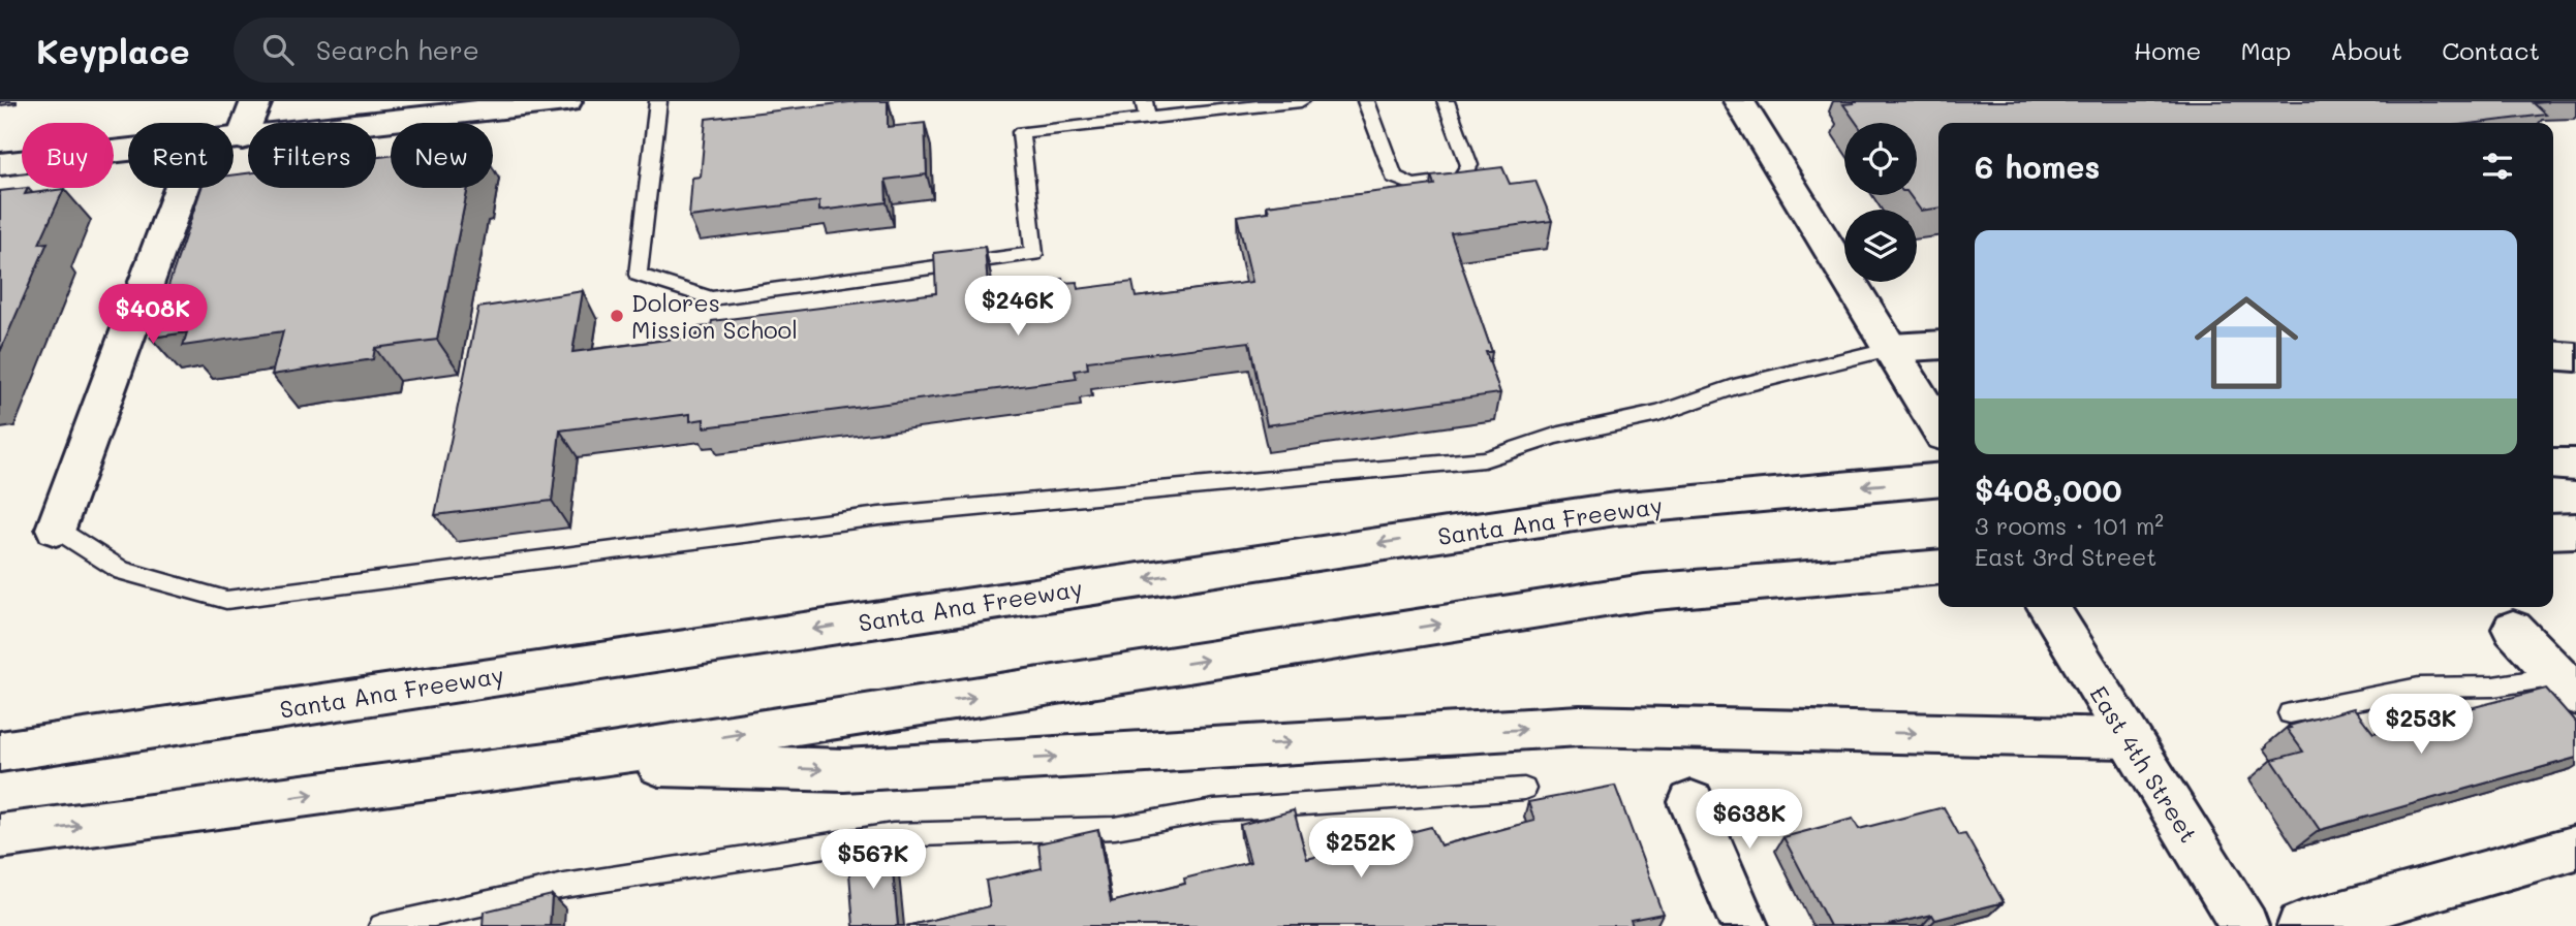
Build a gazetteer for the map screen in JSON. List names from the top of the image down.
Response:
{
  "streets": {
    "main road": ["Santa Ana Freeway", "East 4th Street"]
  },
  "places": ["Dolores Mission School"],
  "page": {
    "header": "Keyplace",
    "search": "Search here",
    "nav": [
      "Home",
      "Map",
      "About",
      "Contact"
    ],
    "chip": [
      "Buy",
      "Rent",
      "Filters",
      "New"
    ],
    "heading": "6 homes",
    "list": [
      {
        "name": "$408,000",
        "note": "3 rooms · 101 m² · East 3rd Street"
      }
    ],
    "price": [
      "$246K",
      "$408K",
      "$253K",
      "$638K",
      "$252K",
      "$567K"
    ]
  }
}
